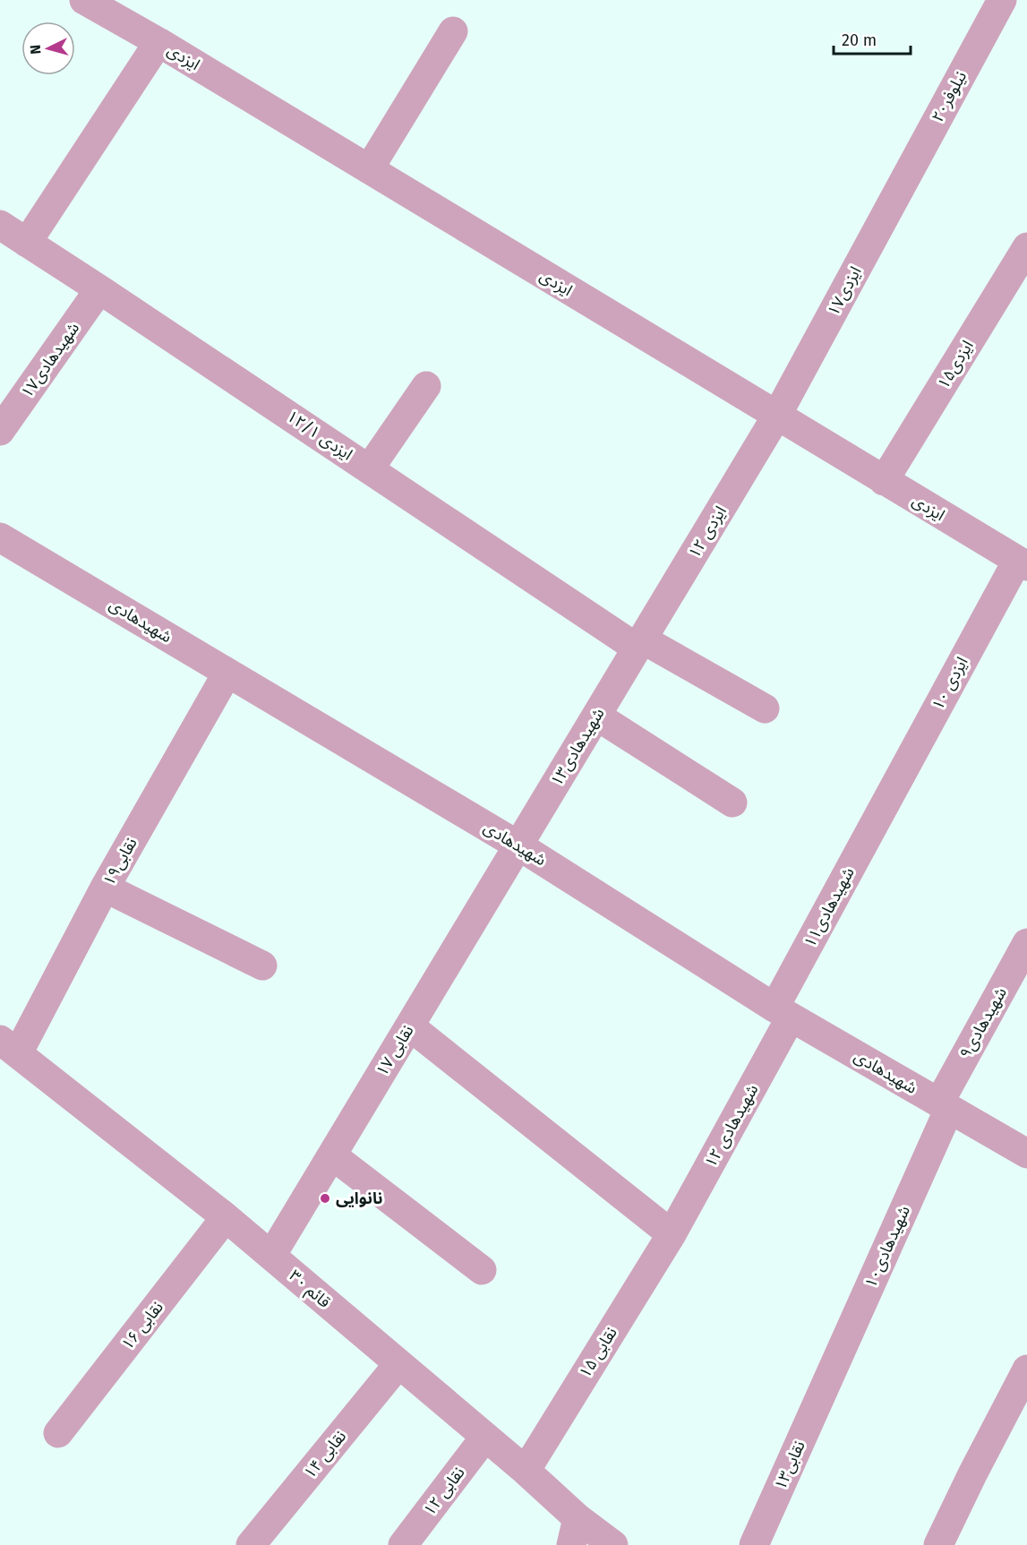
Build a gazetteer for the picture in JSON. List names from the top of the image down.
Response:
{
  "streets": {
    "street": [
      "ایزدی",
      "نیلوفر۲۰",
      "ایزدی۱۷",
      "شهیدهادی۱۷",
      "ایزدی۱۵",
      "ایزدی ۱۲/۱",
      "ایزدی ۱۲",
      "شهیدهادی",
      "ایزدی ۱۰",
      "شهیدهادی۱۳",
      "نقابی۱۹",
      "شهیدهادی۱۱",
      "شهیدهادی۹",
      "نقابی ۱۷",
      "شهیدهادی ۱۲",
      "شهیدهادی۱۰",
      "قائم ۳۰",
      "نقابی ۱۶",
      "نقابی ۱۵",
      "نقابی ۱۴",
      "نقابی۱۳",
      "نقابی ۱۲"
    ]
  },
  "crossings": [
    ["ایزدی", "ایزدی۱۷"],
    ["ایزدی", "ایزدی۱۵"],
    ["ایزدی", "ایزدی ۱۲"],
    ["ایزدی", "ایزدی ۱۰"],
    ["نیلوفر۲۰", "ایزدی۱۷"],
    ["ایزدی۱۷", "ایزدی ۱۲"],
    ["شهیدهادی۱۷", "ایزدی ۱۲/۱"],
    ["ایزدی ۱۲/۱", "ایزدی ۱۲"],
    ["ایزدی ۱۲/۱", "شهیدهادی۱۳"],
    ["ایزدی ۱۲", "شهیدهادی۱۳"],
    ["شهیدهادی", "شهیدهادی۱۳"],
    ["شهیدهادی", "نقابی۱۹"],
    ["شهیدهادی", "شهیدهادی۱۱"],
    ["شهیدهادی", "شهیدهادی۹"],
    ["شهیدهادی", "نقابی ۱۷"],
    ["شهیدهادی", "شهیدهادی ۱۲"],
    ["شهیدهادی", "شهیدهادی۱۰"],
    ["ایزدی ۱۰", "شهیدهادی۱۱"],
    ["شهیدهادی۱۳", "نقابی ۱۷"],
    ["نقابی۱۹", "قائم ۳۰"],
    ["شهیدهادی۱۱", "شهیدهادی ۱۲"],
    ["شهیدهادی۹", "شهیدهادی۱۰"],
    ["نقابی ۱۷", "قائم ۳۰"],
    ["شهیدهادی ۱۲", "نقابی ۱۵"],
    ["شهیدهادی۱۰", "نقابی۱۳"],
    ["قائم ۳۰", "نقابی ۱۶"],
    ["قائم ۳۰", "نقابی ۱۵"],
    ["قائم ۳۰", "نقابی ۱۴"],
    ["قائم ۳۰", "نقابی ۱۲"]
  ],
  "places": ["نانوایی"],
  "scale_bar": "20 m",
  "north": "left"
}
